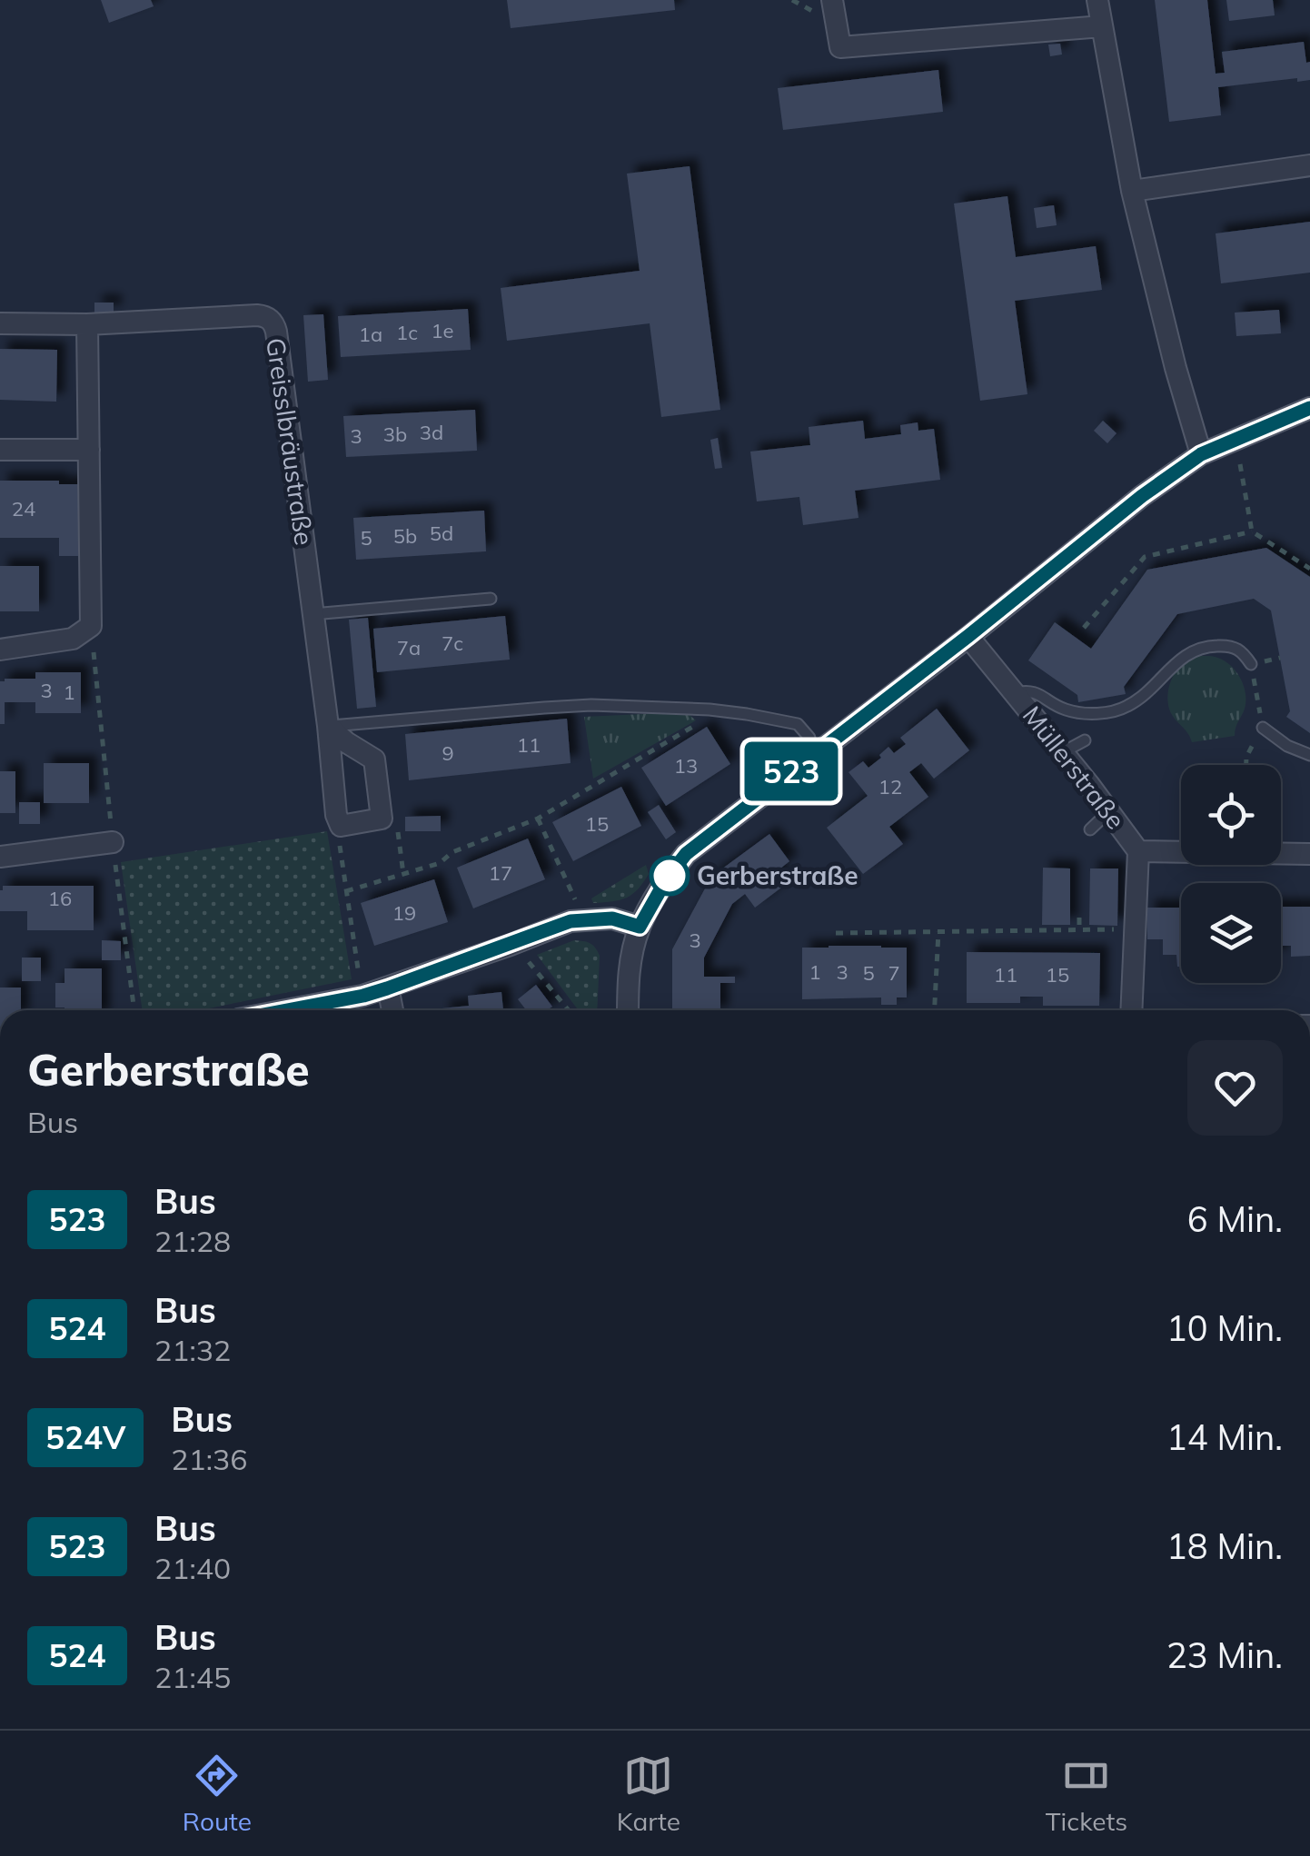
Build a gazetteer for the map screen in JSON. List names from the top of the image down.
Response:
{
  "streets": {
    "street": ["Greisslbräustraße", "Müllerstraße"]
  },
  "places": ["Gerberstraße"],
  "lines": ["bus line 523"],
  "house_numbers": [
    "1e",
    "1c",
    "1a",
    "3d",
    "3b",
    "3",
    "24",
    "5d",
    "5b",
    "5",
    "7c",
    "7a",
    "3",
    "1",
    "11",
    "9",
    "13",
    "12",
    "15",
    "17",
    "16",
    "19",
    "3",
    "1",
    "3",
    "5",
    "7",
    "11",
    "15"
  ],
  "page": {
    "on_map": "523",
    "heading": ["Gerberstraße", "Bus"],
    "list": [
      {
        "mark": "523",
        "name": "Bus",
        "note": "21:28",
        "value": "6 Min."
      },
      {
        "mark": "524",
        "name": "Bus",
        "note": "21:32",
        "value": "10 Min."
      },
      {
        "mark": "524V",
        "name": "Bus",
        "note": "21:36",
        "value": "14 Min."
      },
      {
        "mark": "523",
        "name": "Bus",
        "note": "21:40",
        "value": "18 Min."
      },
      {
        "mark": "524",
        "name": "Bus",
        "note": "21:45",
        "value": "23 Min."
      }
    ],
    "tabs": ["Route", "Karte", "Tickets"]
  }
}
